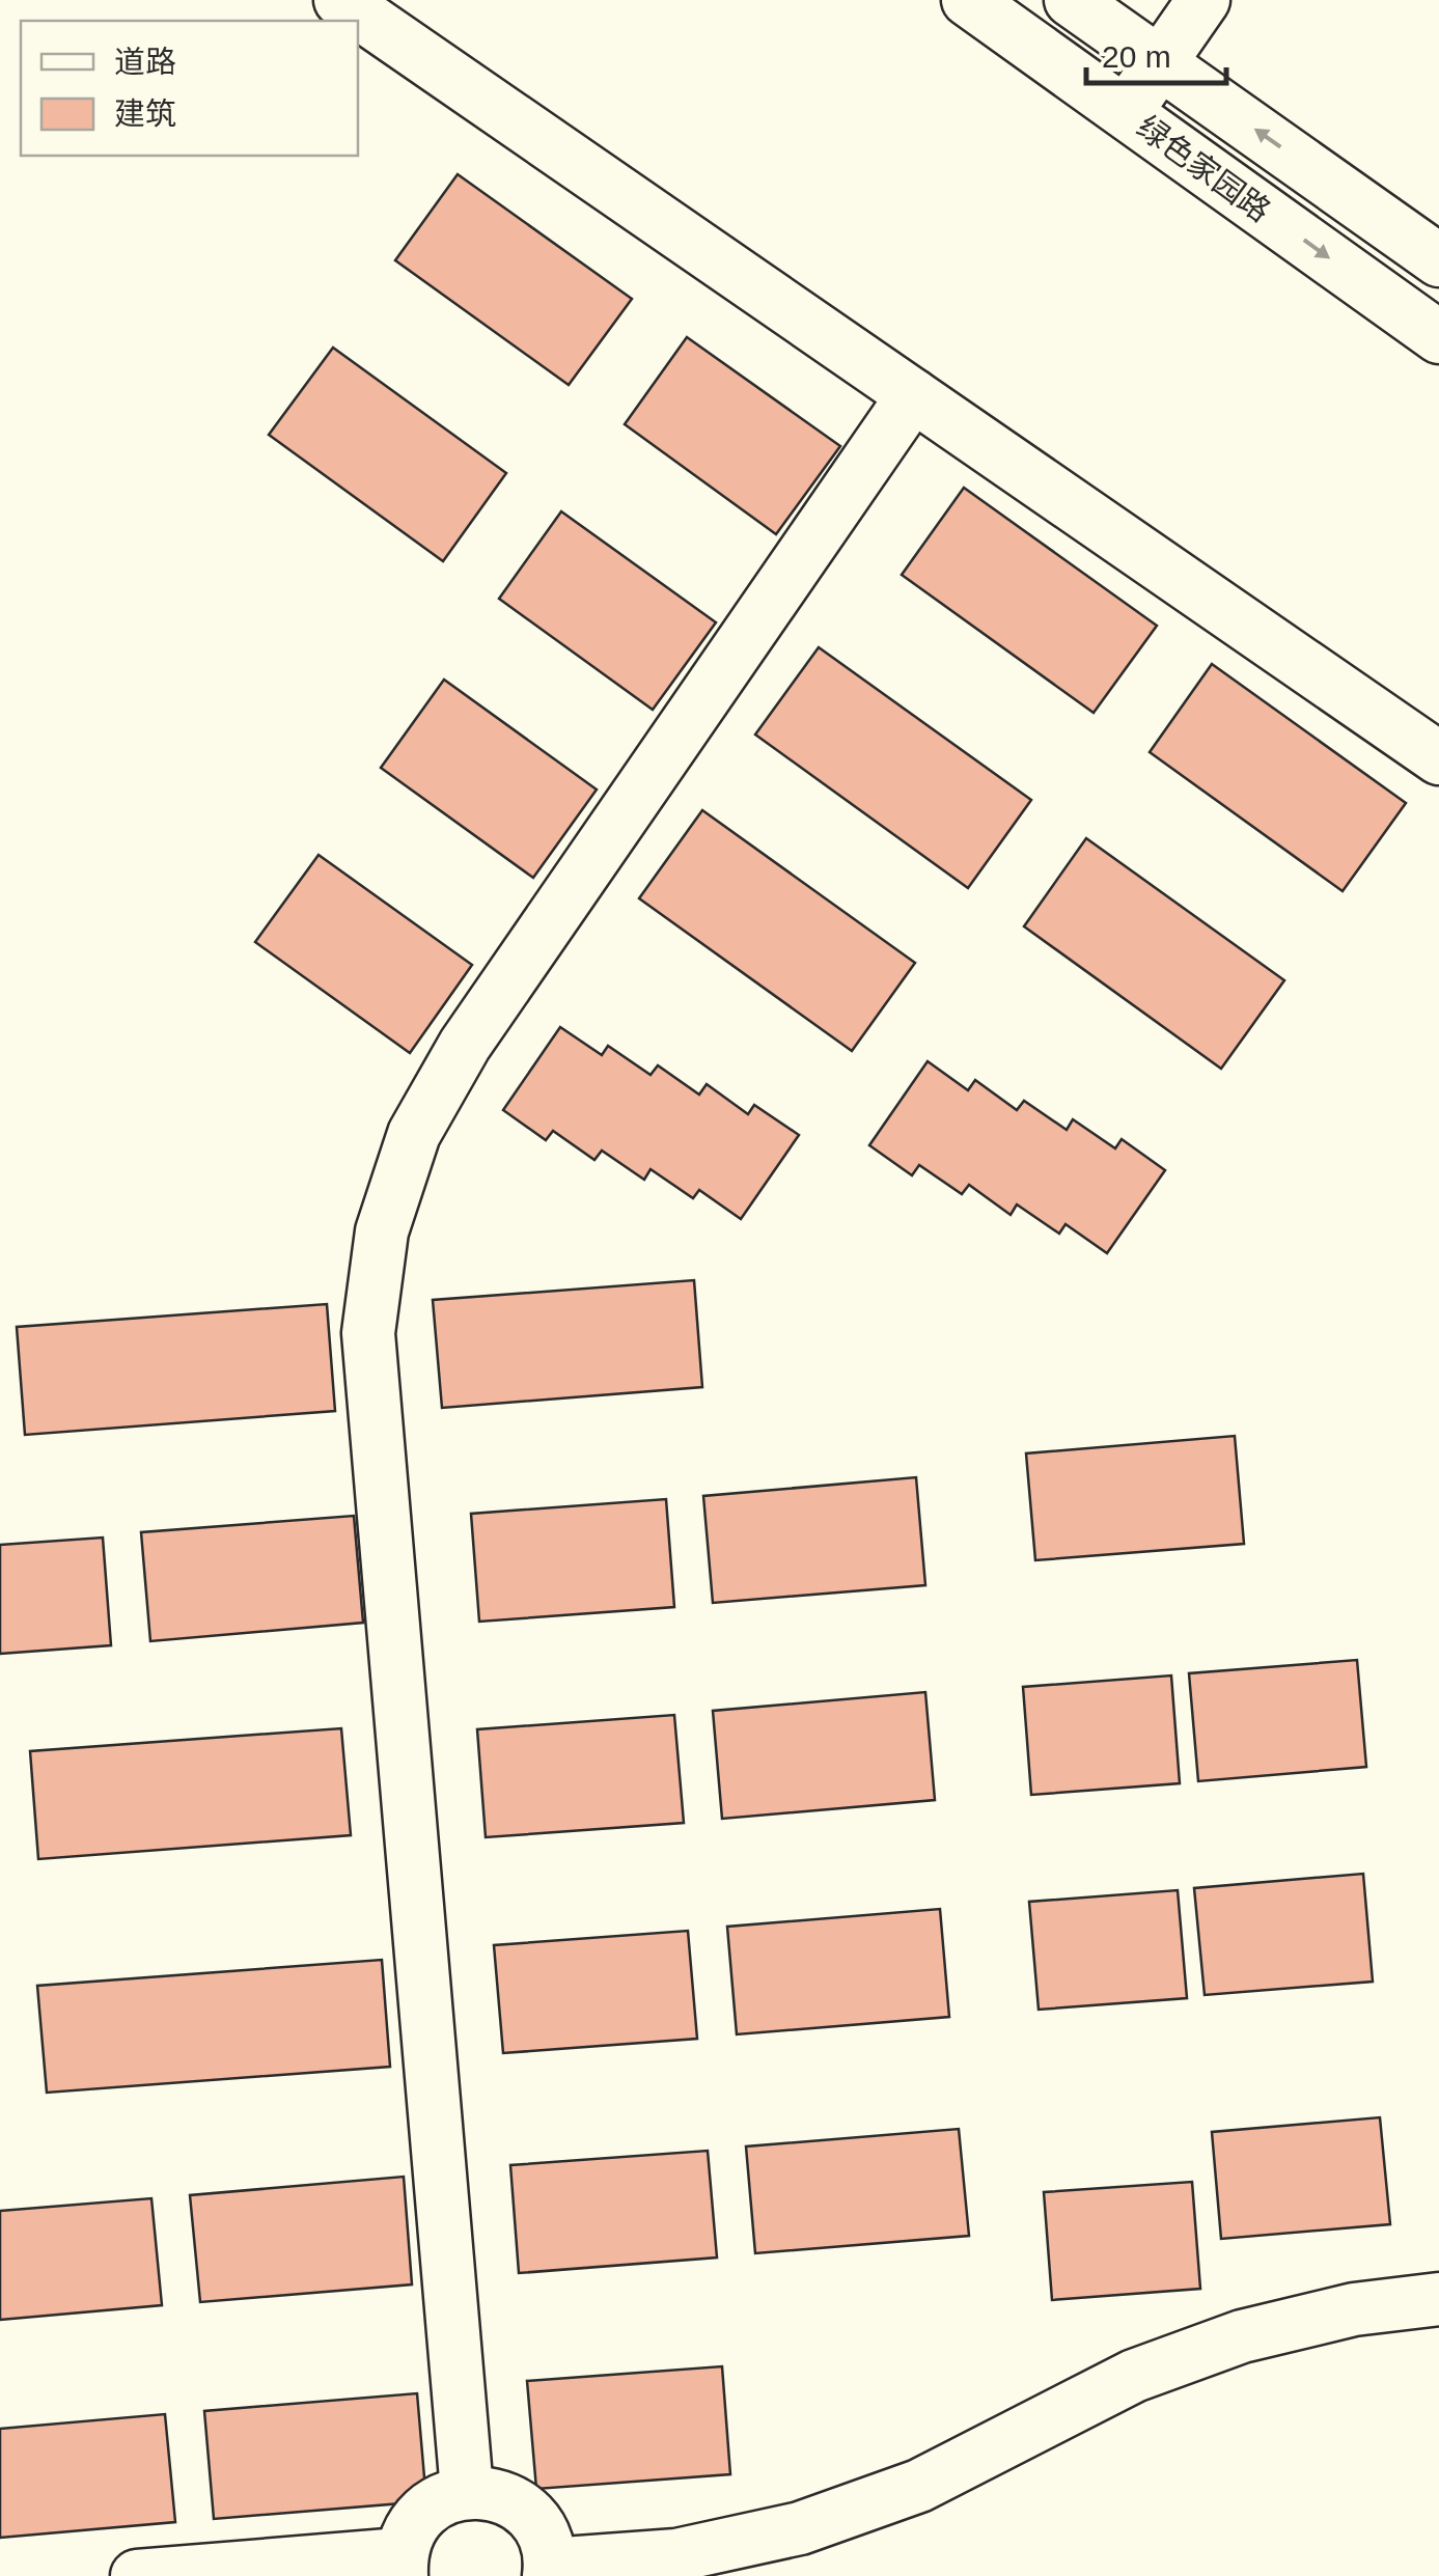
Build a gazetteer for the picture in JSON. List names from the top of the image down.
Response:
{
  "streets": {
    "street": ["绿色家园路"]
  },
  "legend": ["道路", "建筑"],
  "scale_bar": "20 m"
}
